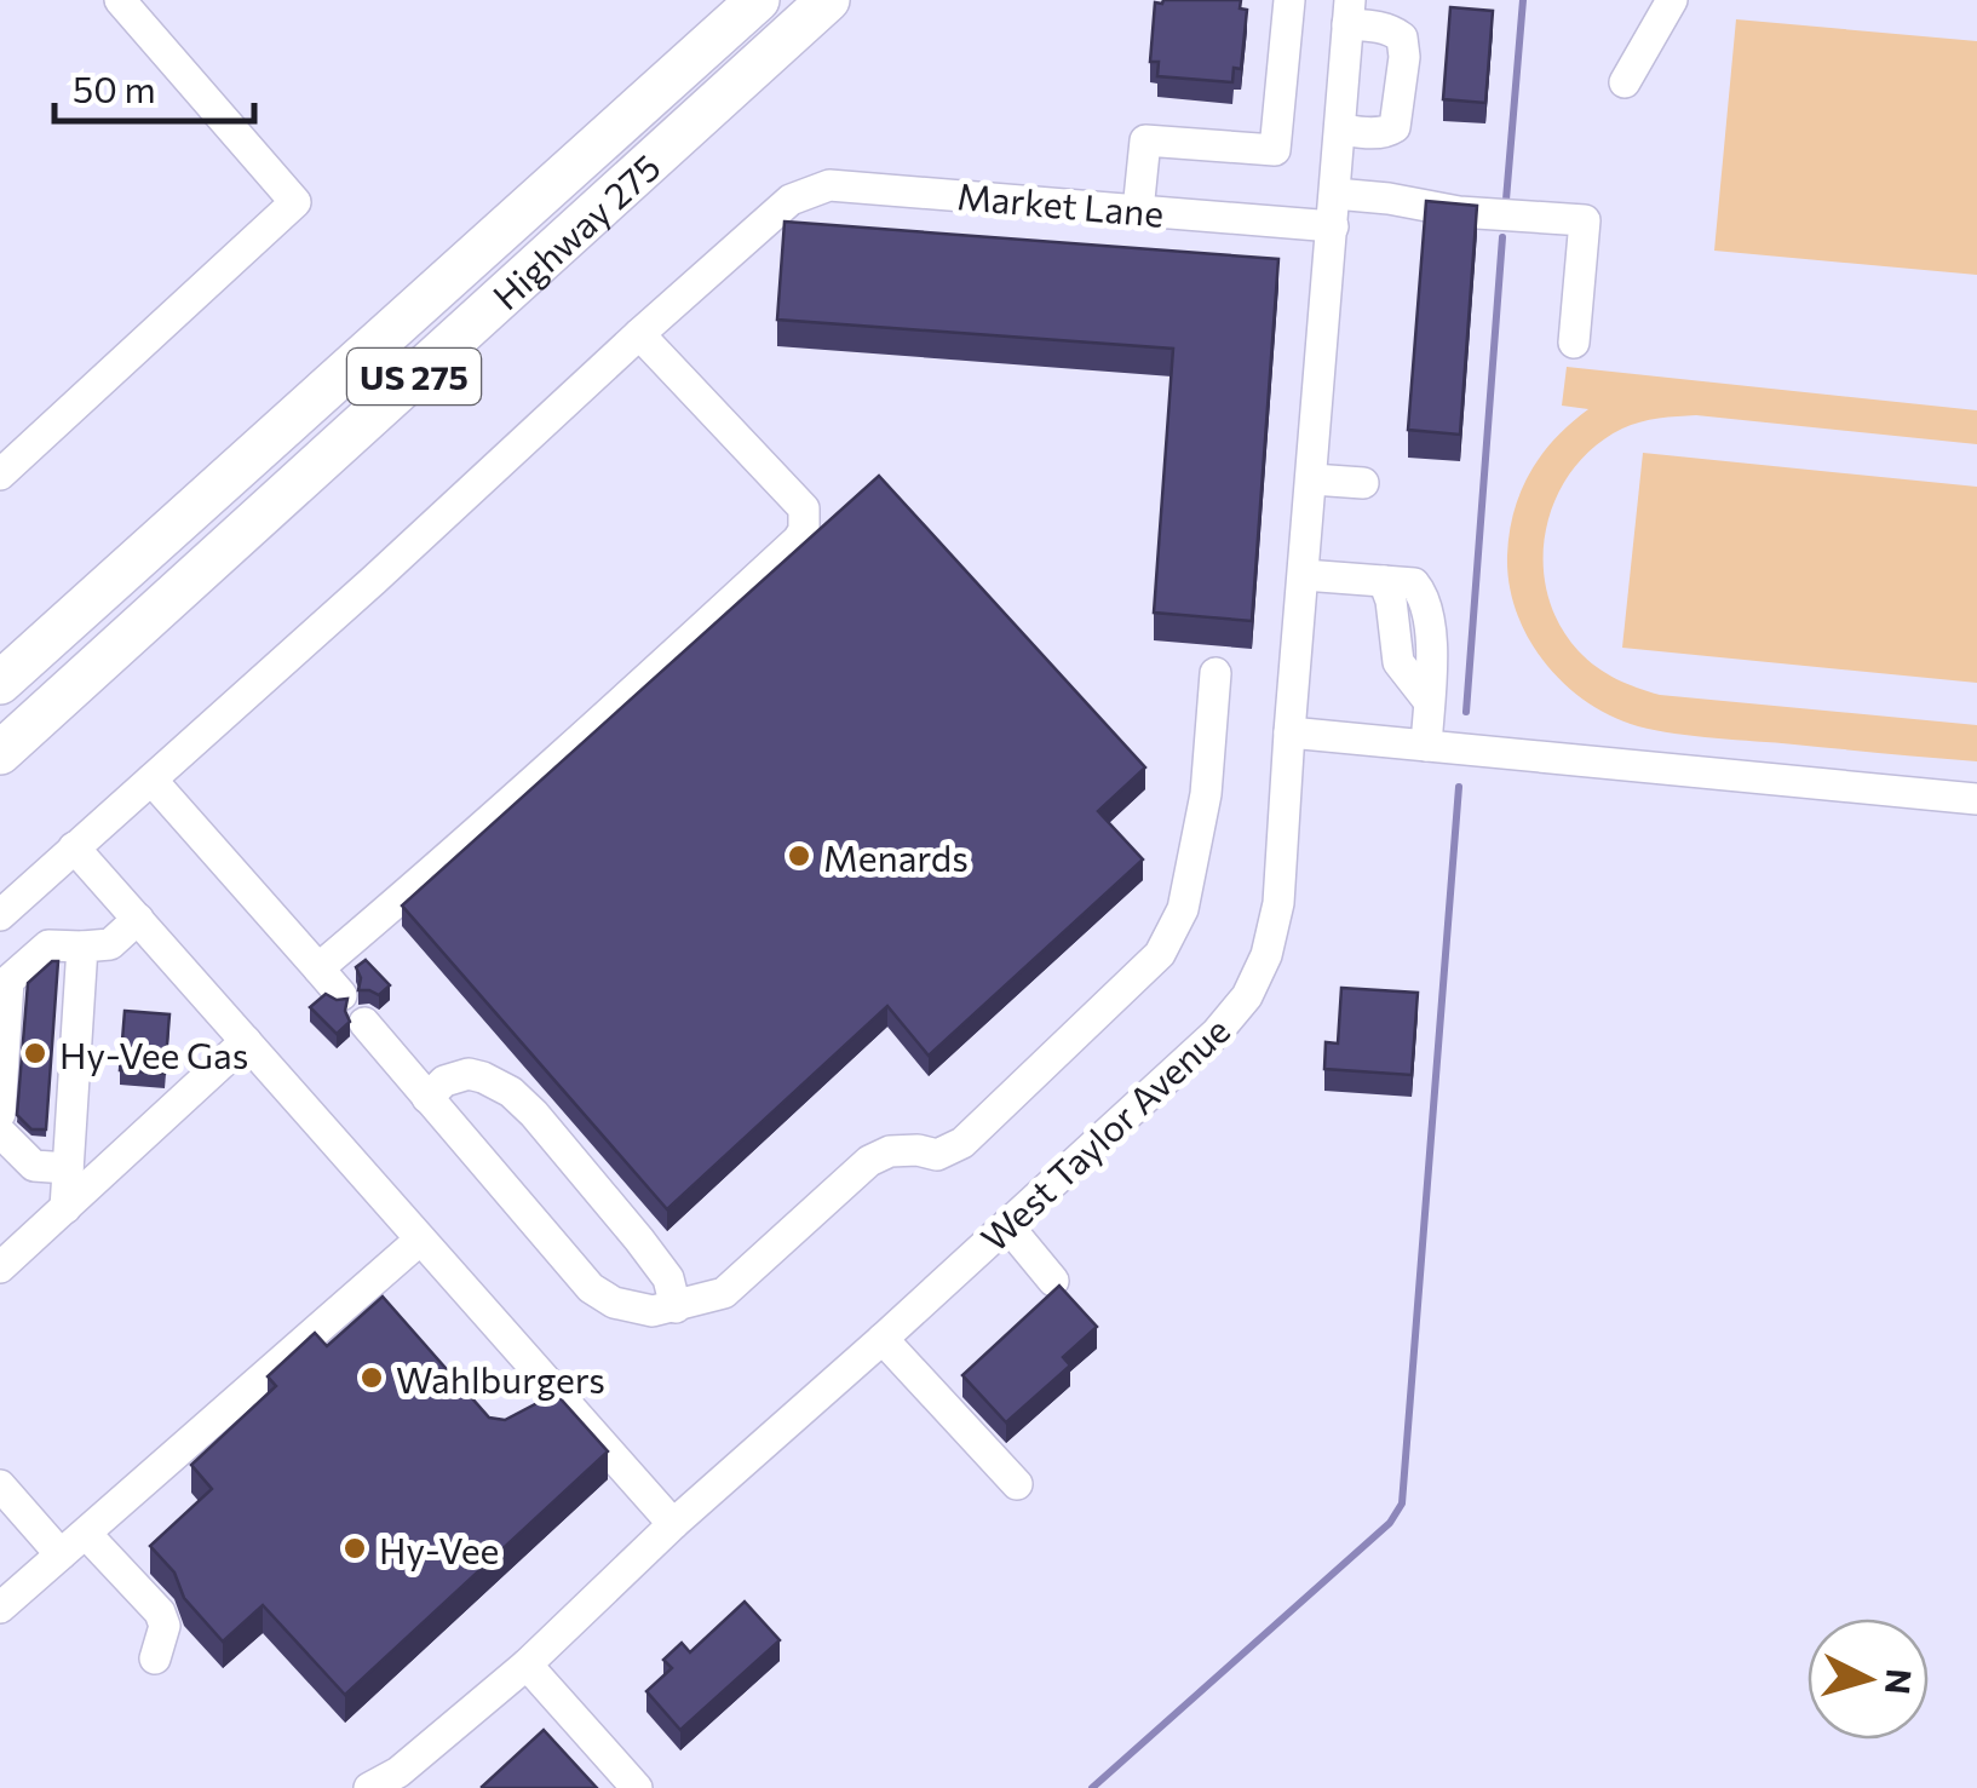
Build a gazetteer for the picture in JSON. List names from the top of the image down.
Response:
{
  "streets": {
    "highway": ["Highway 275", "US 275"],
    "street": ["Market Lane", "West Taylor Avenue"]
  },
  "crossings": [
    ["Market Lane", "West Taylor Avenue"]
  ],
  "places": [
    "Menards",
    "Hy-Vee Gas",
    "Wahlburgers",
    "Hy-Vee"
  ],
  "scale_bar": "50 m",
  "north": "right"
}
